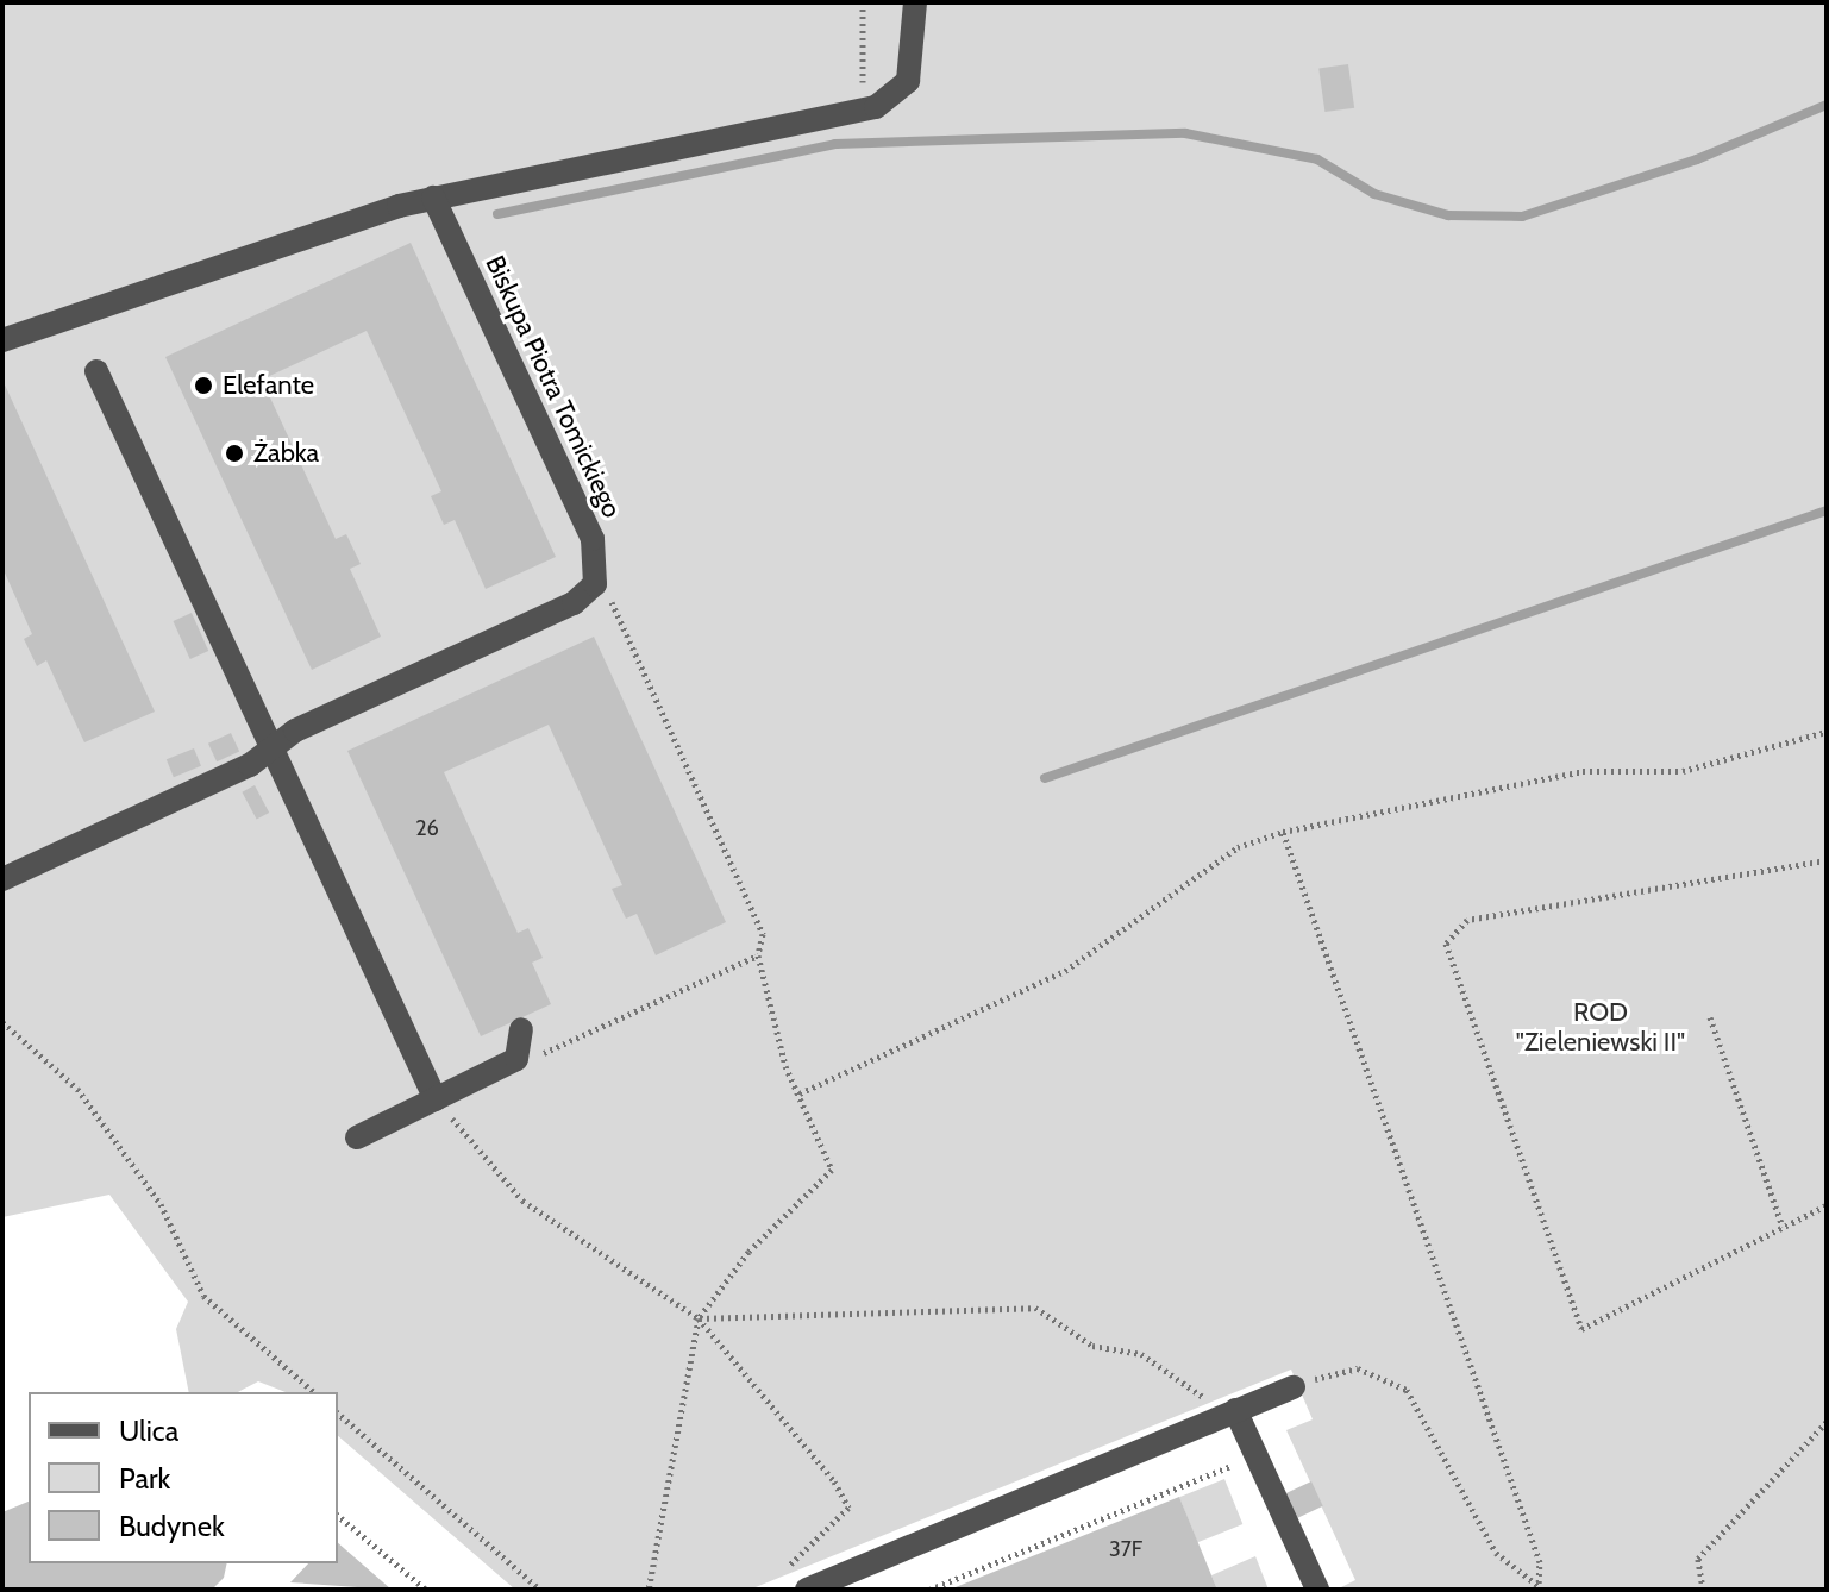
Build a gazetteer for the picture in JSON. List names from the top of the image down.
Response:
{
  "streets": {
    "street": ["Biskupa Piotra Tomickiego"]
  },
  "parks": ["ROD \"Zieleniewski II\""],
  "places": ["Elefante", "Żabka"],
  "house_numbers": ["26", "37F"],
  "legend": ["Ulica", "Park", "Budynek"]
}
